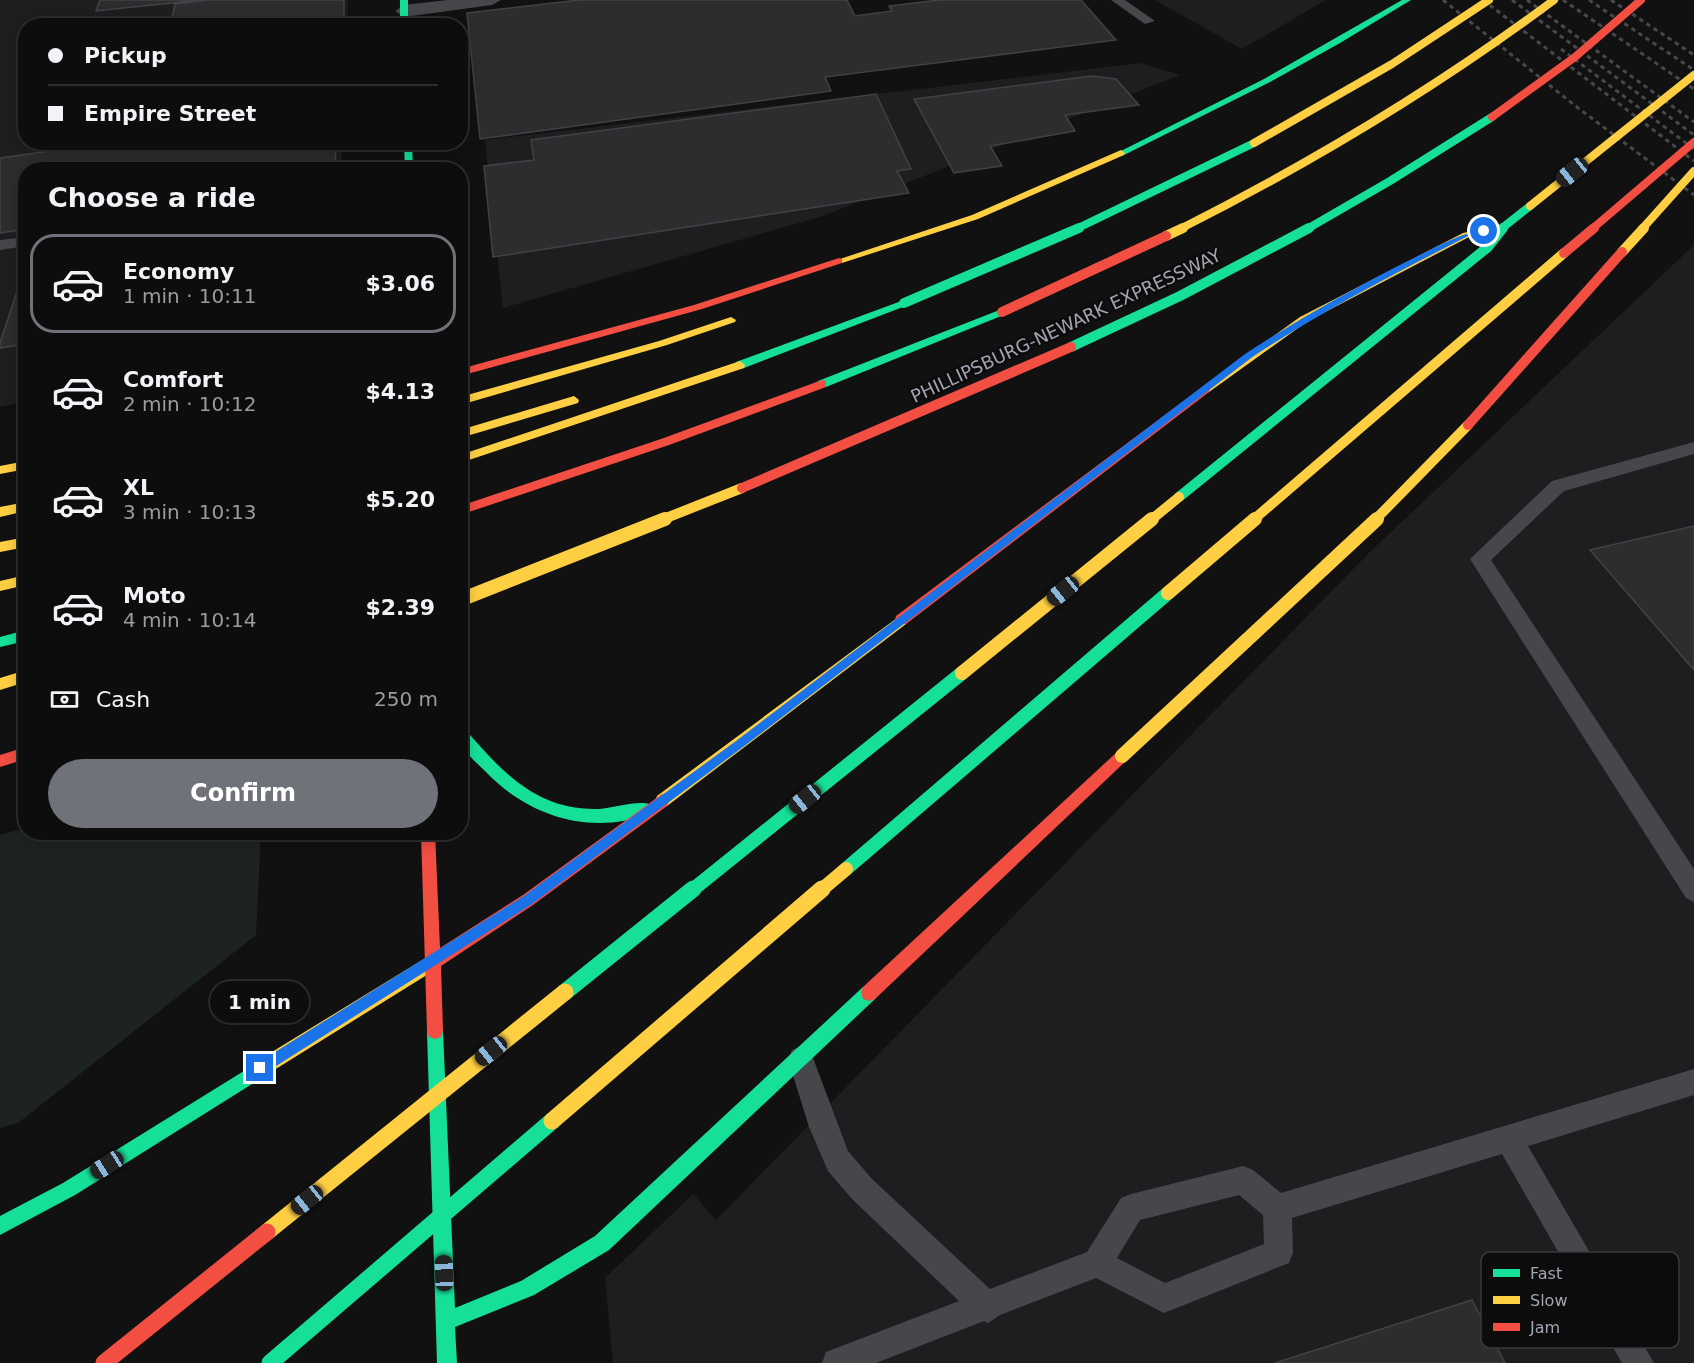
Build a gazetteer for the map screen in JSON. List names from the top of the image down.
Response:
{
  "streets": {
    "main road": ["PHILLIPSBURG-NEWARK EXPRESSWAY"]
  },
  "legend": ["Fast", "Slow", "Jam"],
  "page": {
    "banner": ["Pickup", "Empire Street"],
    "heading": "Choose a ride",
    "list": [
      {
        "name": "Economy",
        "note": "1 min · 10:11",
        "value": "$3.06"
      },
      {
        "name": "Comfort",
        "note": "2 min · 10:12",
        "value": "$4.13"
      },
      {
        "name": "XL",
        "note": "3 min · 10:13",
        "value": "$5.20"
      },
      {
        "name": "Moto",
        "note": "4 min · 10:14",
        "value": "$2.39"
      }
    ],
    "pay": ["Cash", "250 m"],
    "buttons": "Confirm",
    "bubble": "1 min"
  }
}
